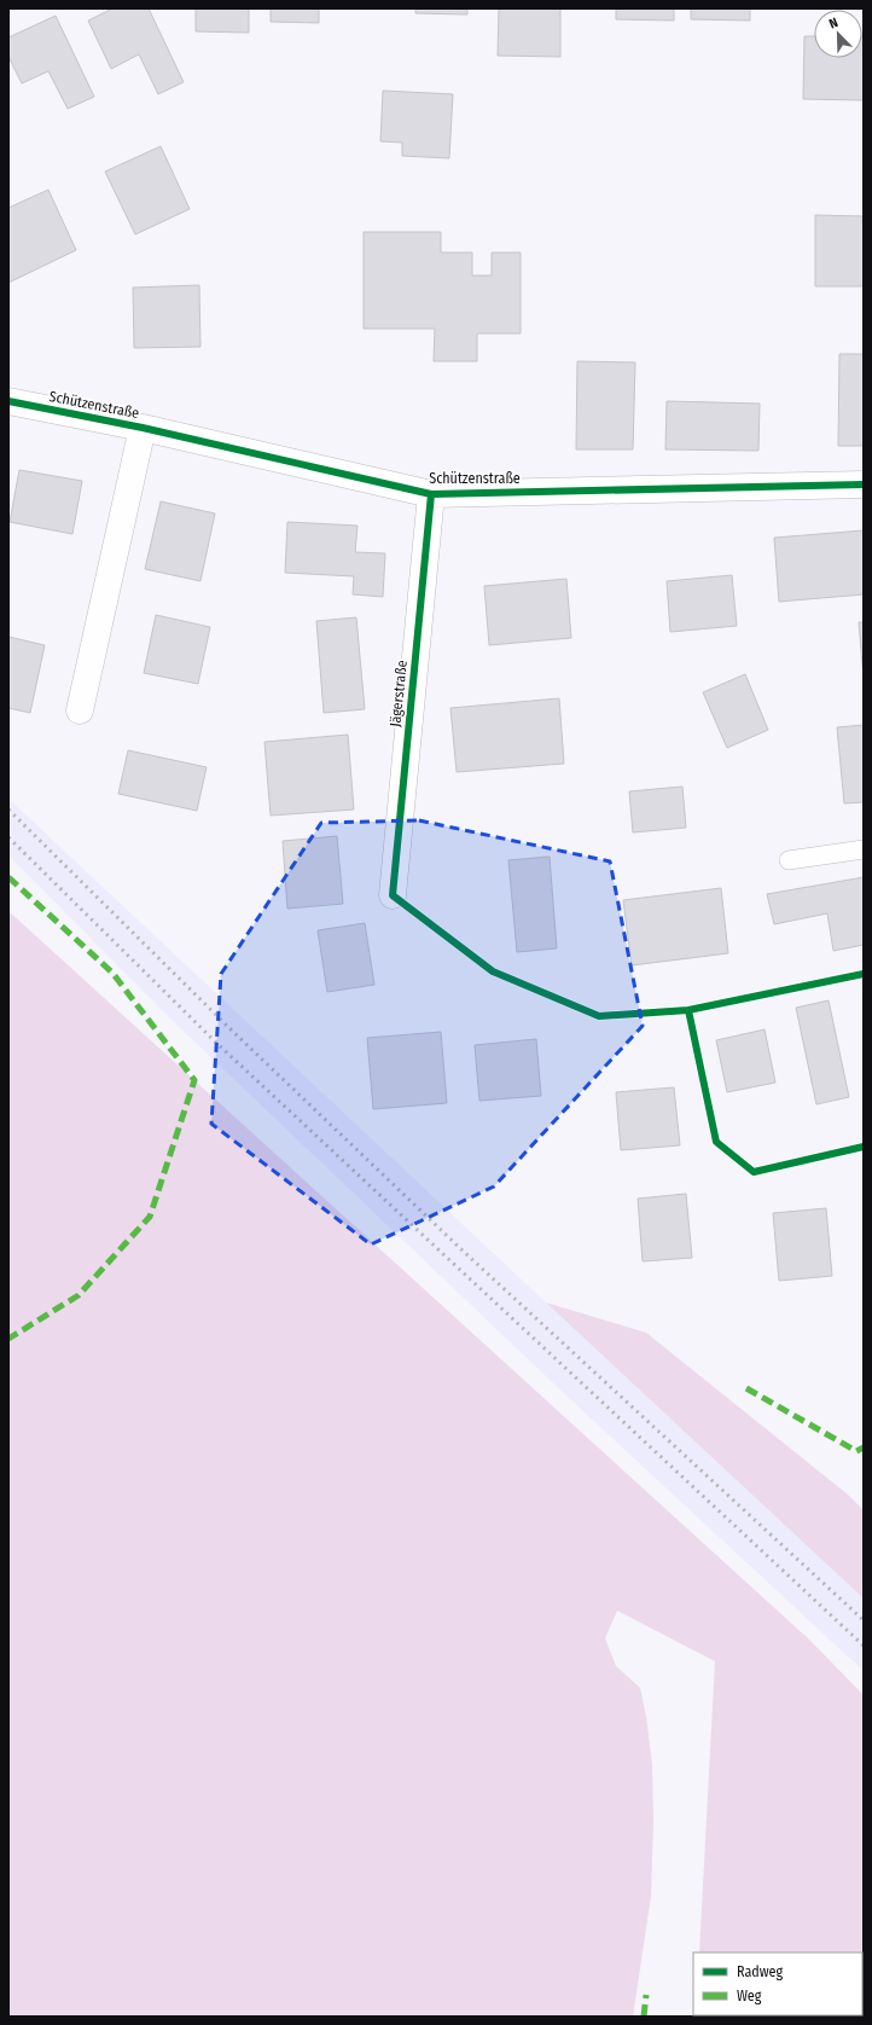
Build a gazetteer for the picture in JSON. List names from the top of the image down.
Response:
{
  "streets": {
    "street": ["Schützenstraße", "Jägerstraße"]
  },
  "crossings": [
    ["Schützenstraße", "Jägerstraße"]
  ],
  "legend": ["Radweg", "Weg"],
  "north": "top left"
}
